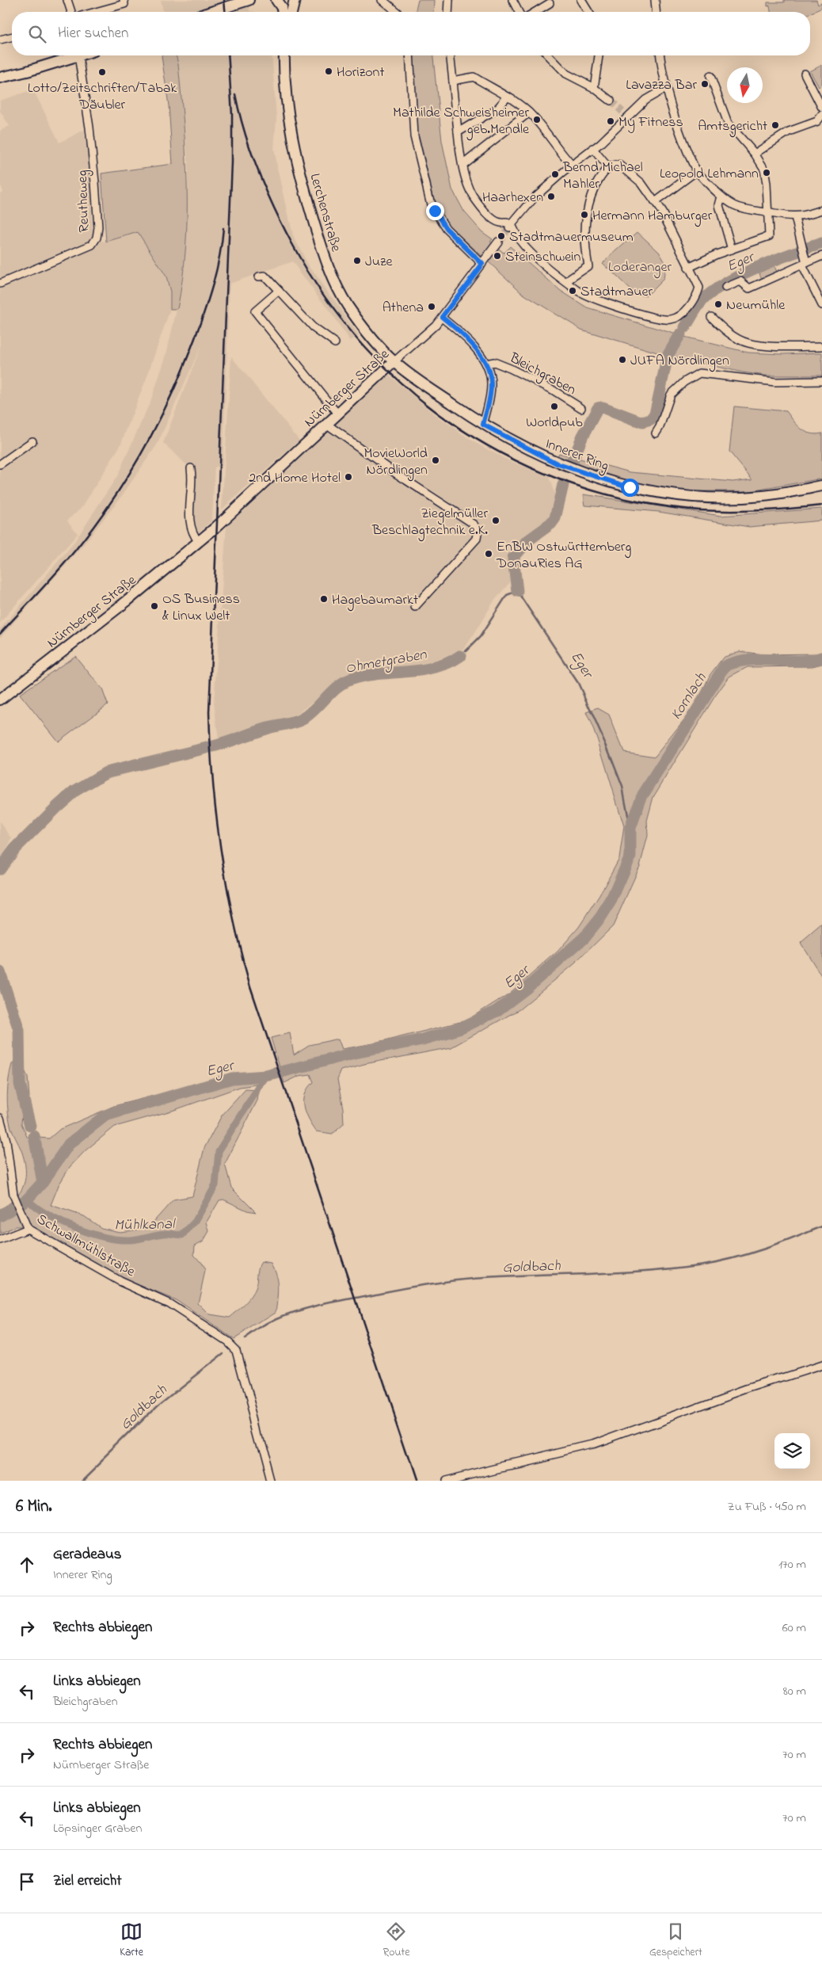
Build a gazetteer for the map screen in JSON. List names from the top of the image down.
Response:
{
  "streets": {
    "main road": ["Lerchenstraße", "Nürnberger Straße", "Innerer Ring"],
    "street": ["Reutheweg", "Bleichgraben", "Schwallmühlstraße"]
  },
  "crossings": [
    ["Lerchenstraße", "Nürnberger Straße"],
    ["Lerchenstraße", "Innerer Ring"],
    ["Nürnberger Straße", "Innerer Ring"]
  ],
  "water": [
    "Eger",
    "Ohmetgraben",
    "Kornlach",
    "Mühlkanal",
    "Goldbach"
  ],
  "parks": ["Loderanger"],
  "places": [
    "Horizont",
    "Lotto/Zeitschriften/Tabak Däubler",
    "Lavazza Bar",
    "Mathilde Schweisheimer geb.Mendle",
    "My Fitness",
    "Amtsgericht",
    "Leopold Lehmann",
    "Bernd Michael Mahler",
    "Haarhexen",
    "Hermann Hamburger",
    "Stadtmauermuseum",
    "Steinschwein",
    "Juze",
    "Stadtmauer",
    "Neumühle",
    "Athena",
    "JUFA Nördlingen",
    "Worldpub",
    "MovieWorld Nördlingen",
    "2nd Home Hotel",
    "Ziegelmüller Beschlagtechnik e.K.",
    "EnBW Ostwürttemberg DonauRies AG",
    "Hagebaumarkt",
    "OS Business & Linux Welt"
  ],
  "north": "bottom",
  "page": {
    "search": "Hier suchen",
    "heading": ["6 Min.", "Zu Fuß · 450 m"],
    "list": [
      ["Geradeaus", "Innerer Ring", "170 m"],
      ["Rechts abbiegen", "60 m"],
      ["Links abbiegen", "Bleichgraben", "80 m"],
      ["Rechts abbiegen", "Nürnberger Straße", "70 m"],
      ["Links abbiegen", "Löpsinger Graben", "70 m"],
      "Ziel erreicht"
    ],
    "nav": ["Karte", "Route", "Gespeichert"]
  }
}
